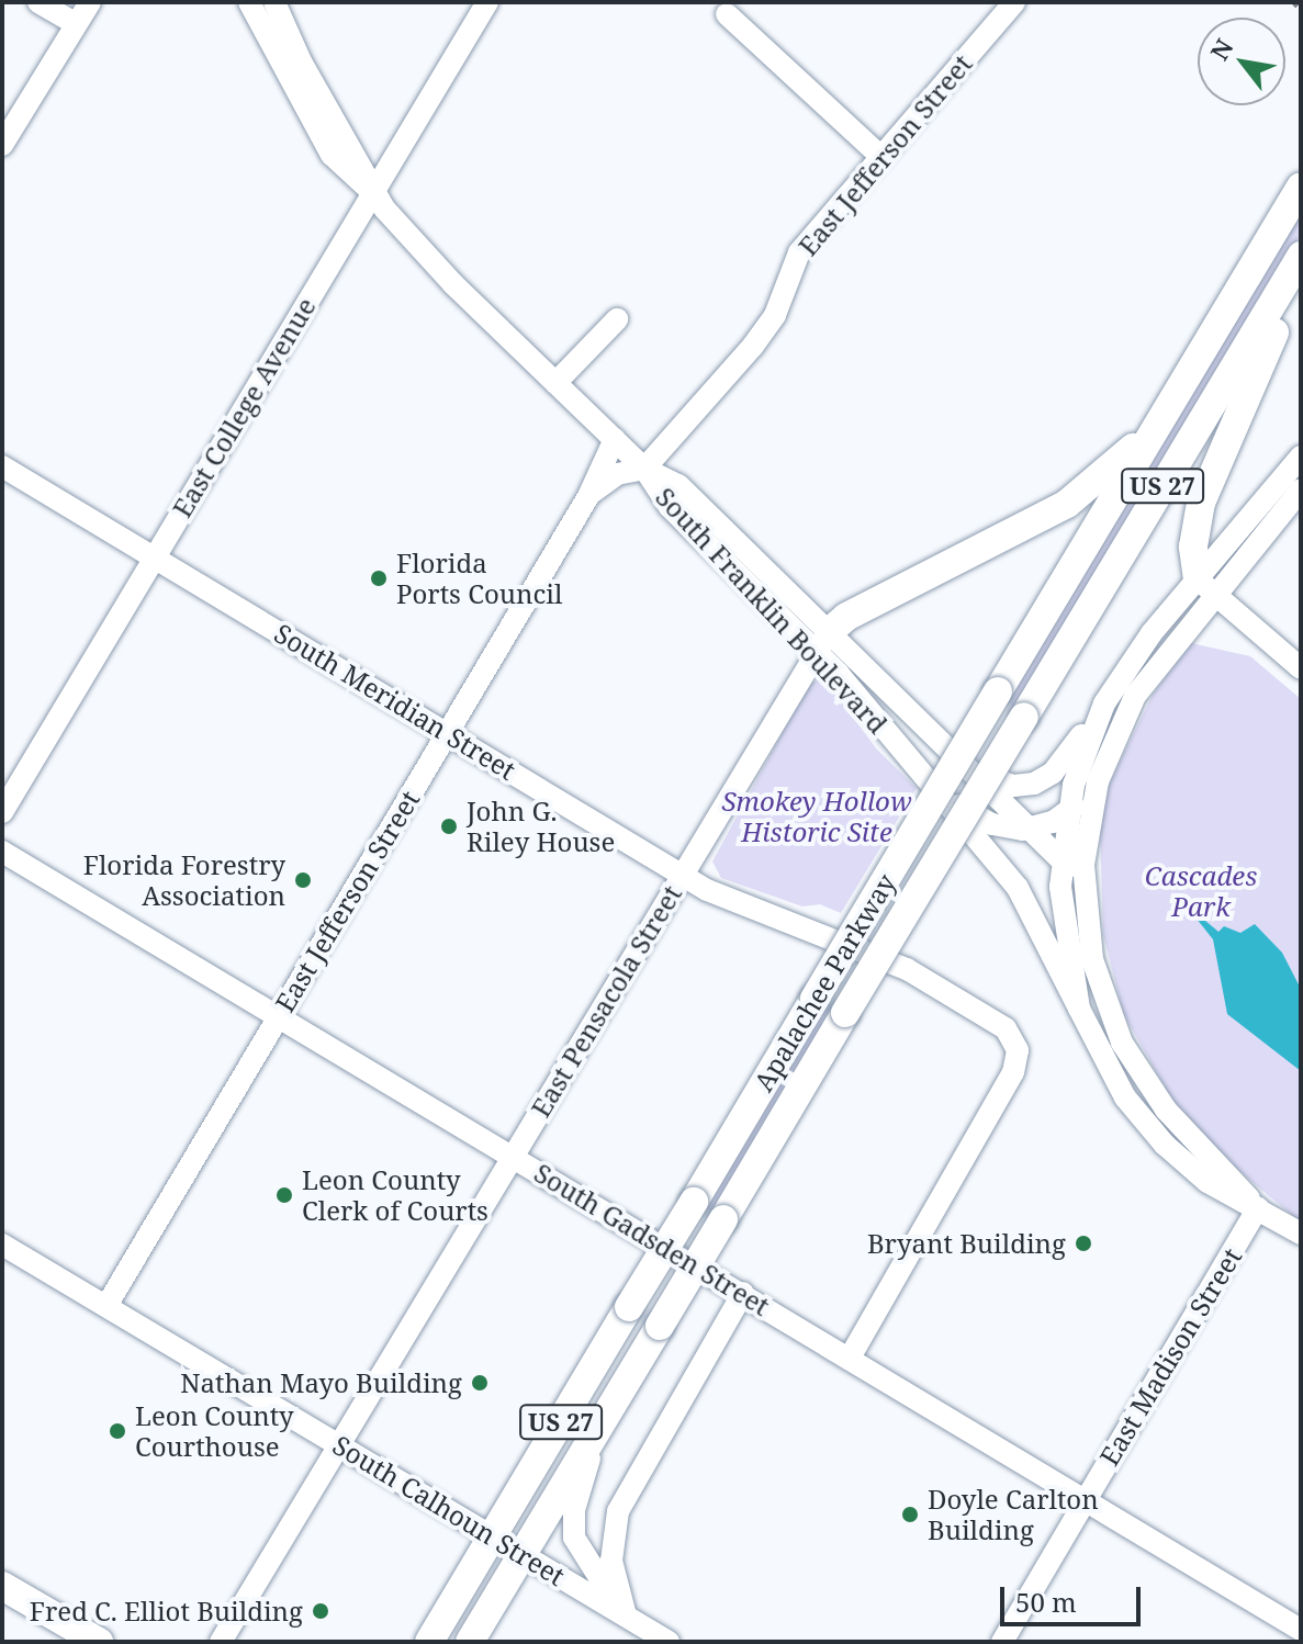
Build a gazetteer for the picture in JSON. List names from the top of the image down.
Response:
{
  "streets": {
    "main road": ["US 27", "Apalachee Parkway"],
    "street": [
      "East Jefferson Street",
      "East College Avenue",
      "South Franklin Boulevard",
      "South Meridian Street",
      "East Pensacola Street",
      "South Gadsden Street",
      "East Madison Street",
      "South Calhoun Street"
    ]
  },
  "crossings": [
    ["East Jefferson Street", "South Franklin Boulevard"],
    ["East Jefferson Street", "South Meridian Street"],
    ["East Jefferson Street", "South Gadsden Street"],
    ["East Jefferson Street", "South Calhoun Street"],
    ["East College Avenue", "South Franklin Boulevard"],
    ["East College Avenue", "South Meridian Street"],
    ["South Franklin Boulevard", "East Pensacola Street"],
    ["South Meridian Street", "East Pensacola Street"],
    ["South Meridian Street", "South Gadsden Street"],
    ["Apalachee Parkway", "South Calhoun Street"],
    ["East Pensacola Street", "South Gadsden Street"],
    ["East Pensacola Street", "South Calhoun Street"],
    ["South Gadsden Street", "East Madison Street"]
  ],
  "parks": ["Smokey Hollow Historic Site", "Cascades Park"],
  "places": [
    "Florida Ports Council",
    "John G. Riley House",
    "Florida Forestry Association",
    "Leon County Clerk of Courts",
    "Bryant Building",
    "Nathan Mayo Building",
    "Leon County Courthouse",
    "Doyle Carlton Building",
    "Fred C. Elliot Building"
  ],
  "scale_bar": "50 m",
  "north": "top left"
}
